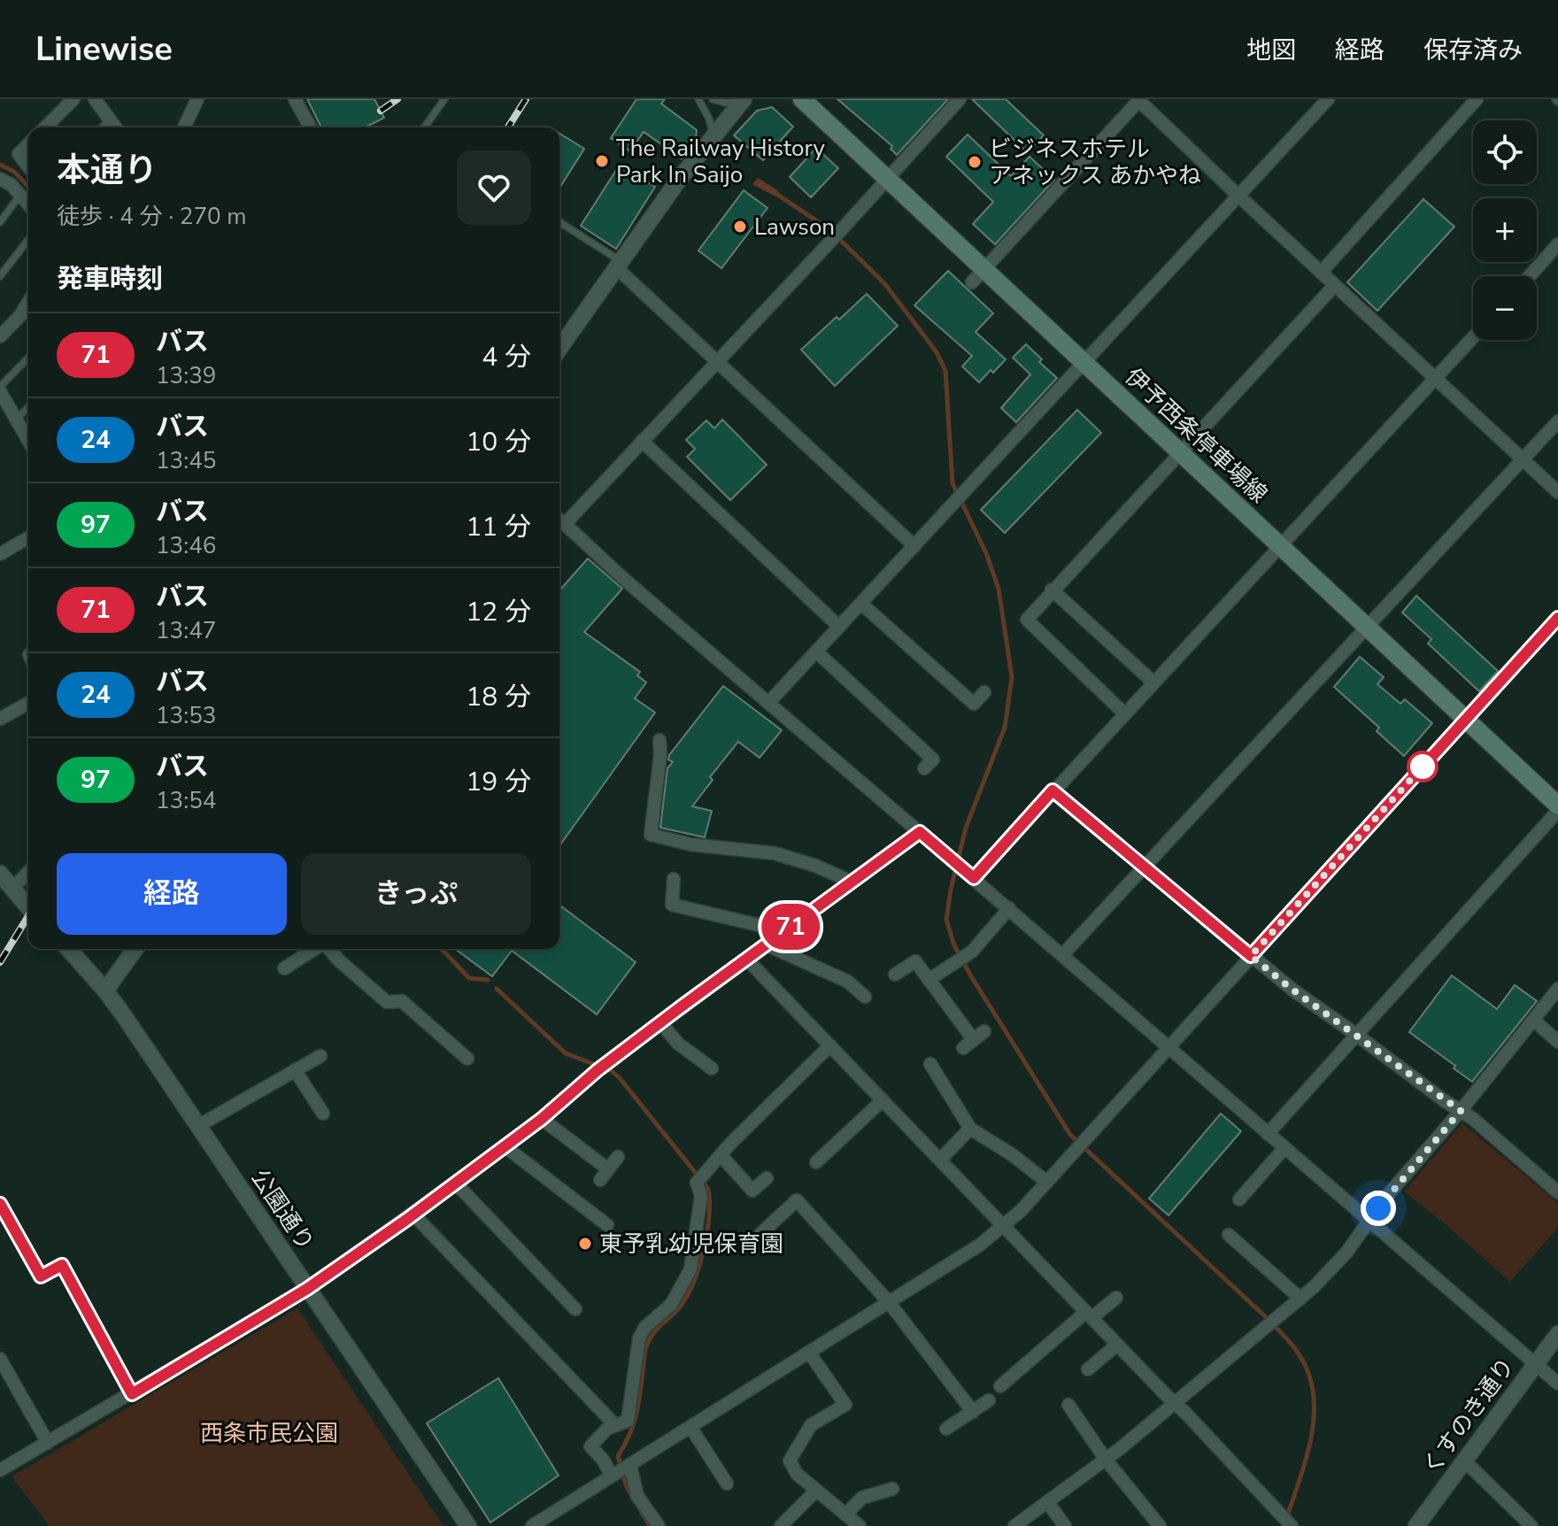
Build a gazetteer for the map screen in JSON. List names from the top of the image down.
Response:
{
  "streets": {
    "main road": ["伊予西条停車場線"],
    "street": ["公園通り", "くすのき通り"]
  },
  "parks": ["西条市民公園"],
  "places": [
    "The Railway History Park In Saijo",
    "ビジネスホテル アネックス あかやね",
    "Lawson",
    "東予乳幼児保育園"
  ],
  "lines": ["bus line 71"],
  "page": {
    "header": "Linewise",
    "nav": ["地図", "経路", "保存済み"],
    "on_map": "71",
    "map_buttons": ["+", "−"],
    "heading": [
      ["本通り", "徒歩 · 4 分 · 270 m"],
      "発車時刻"
    ],
    "list": [
      {
        "mark": "71",
        "name": "バス",
        "note": "13:39",
        "value": "4 分"
      },
      {
        "mark": "24",
        "name": "バス",
        "note": "13:45",
        "value": "10 分"
      },
      {
        "mark": "97",
        "name": "バス",
        "note": "13:46",
        "value": "11 分"
      },
      {
        "mark": "71",
        "name": "バス",
        "note": "13:47",
        "value": "12 分"
      },
      {
        "mark": "24",
        "name": "バス",
        "note": "13:53",
        "value": "18 分"
      },
      {
        "mark": "97",
        "name": "バス",
        "note": "13:54",
        "value": "19 分"
      }
    ],
    "buttons": ["経路", "きっぷ"]
  }
}
